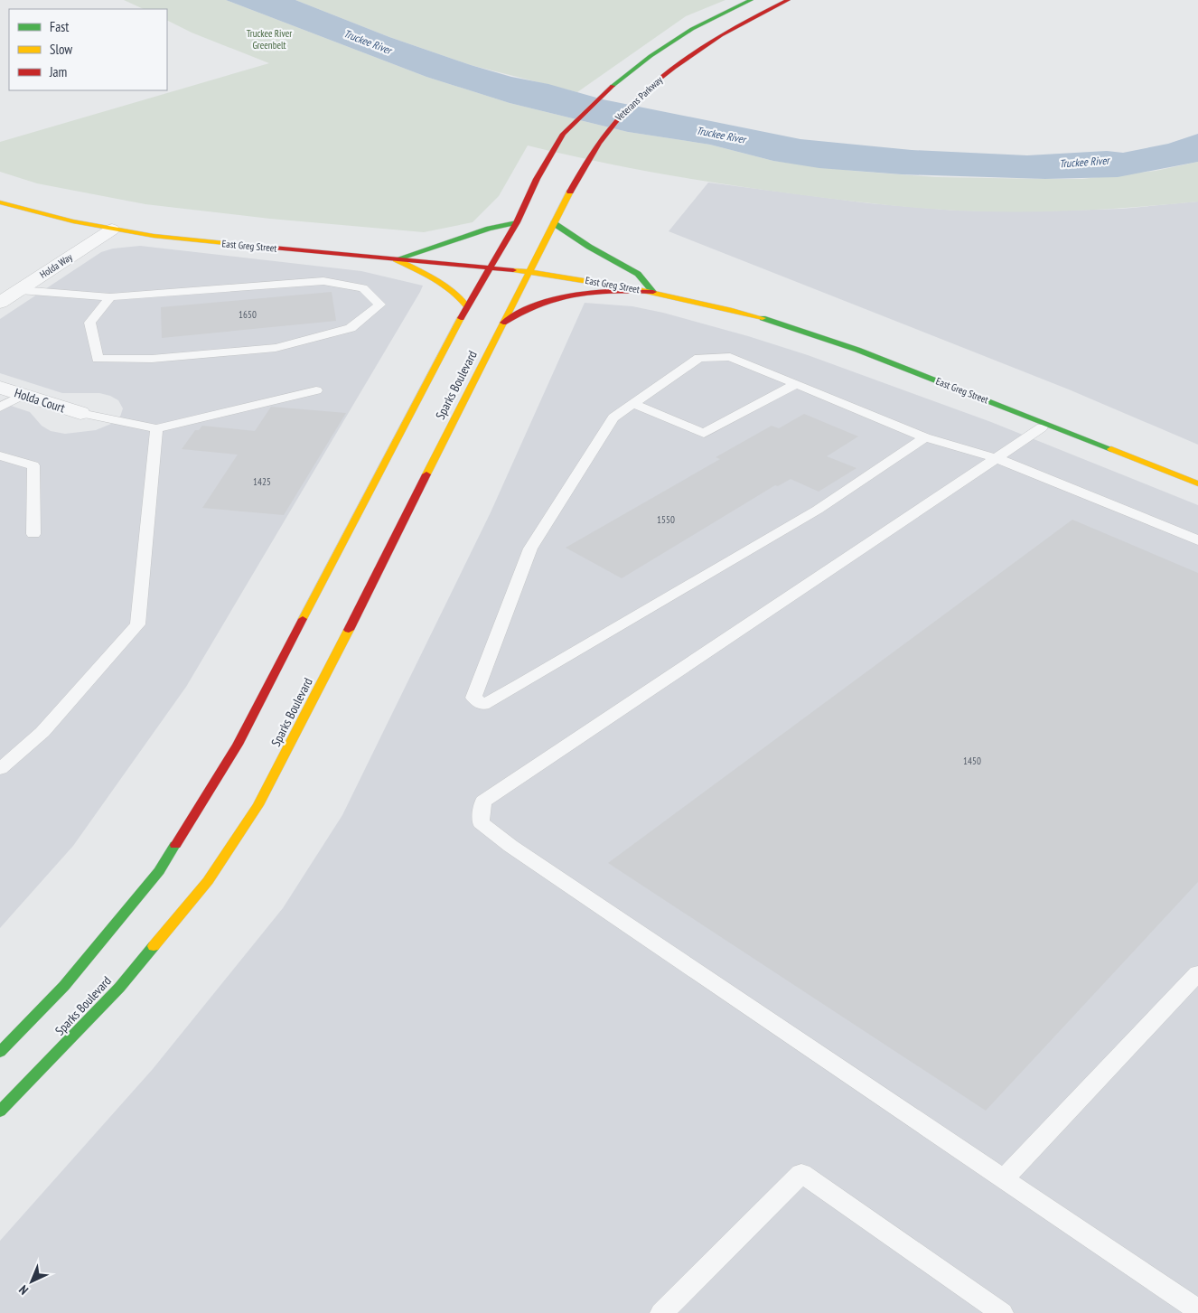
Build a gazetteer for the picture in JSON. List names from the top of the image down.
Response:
{
  "streets": {
    "main road": ["Veterans Parkway", "East Greg Street", "Sparks Boulevard"],
    "street": ["Holda Way", "Holda Court"]
  },
  "crossings": [
    ["Veterans Parkway", "East Greg Street"],
    ["Veterans Parkway", "Sparks Boulevard"],
    ["East Greg Street", "Holda Way"],
    ["East Greg Street", "Sparks Boulevard"]
  ],
  "water": ["Truckee River"],
  "parks": ["Truckee River Greenbelt"],
  "house_numbers": [
    "1650",
    "1425",
    "1550",
    "1450"
  ],
  "legend": ["Fast", "Slow", "Jam"],
  "north": "bottom left"
}
